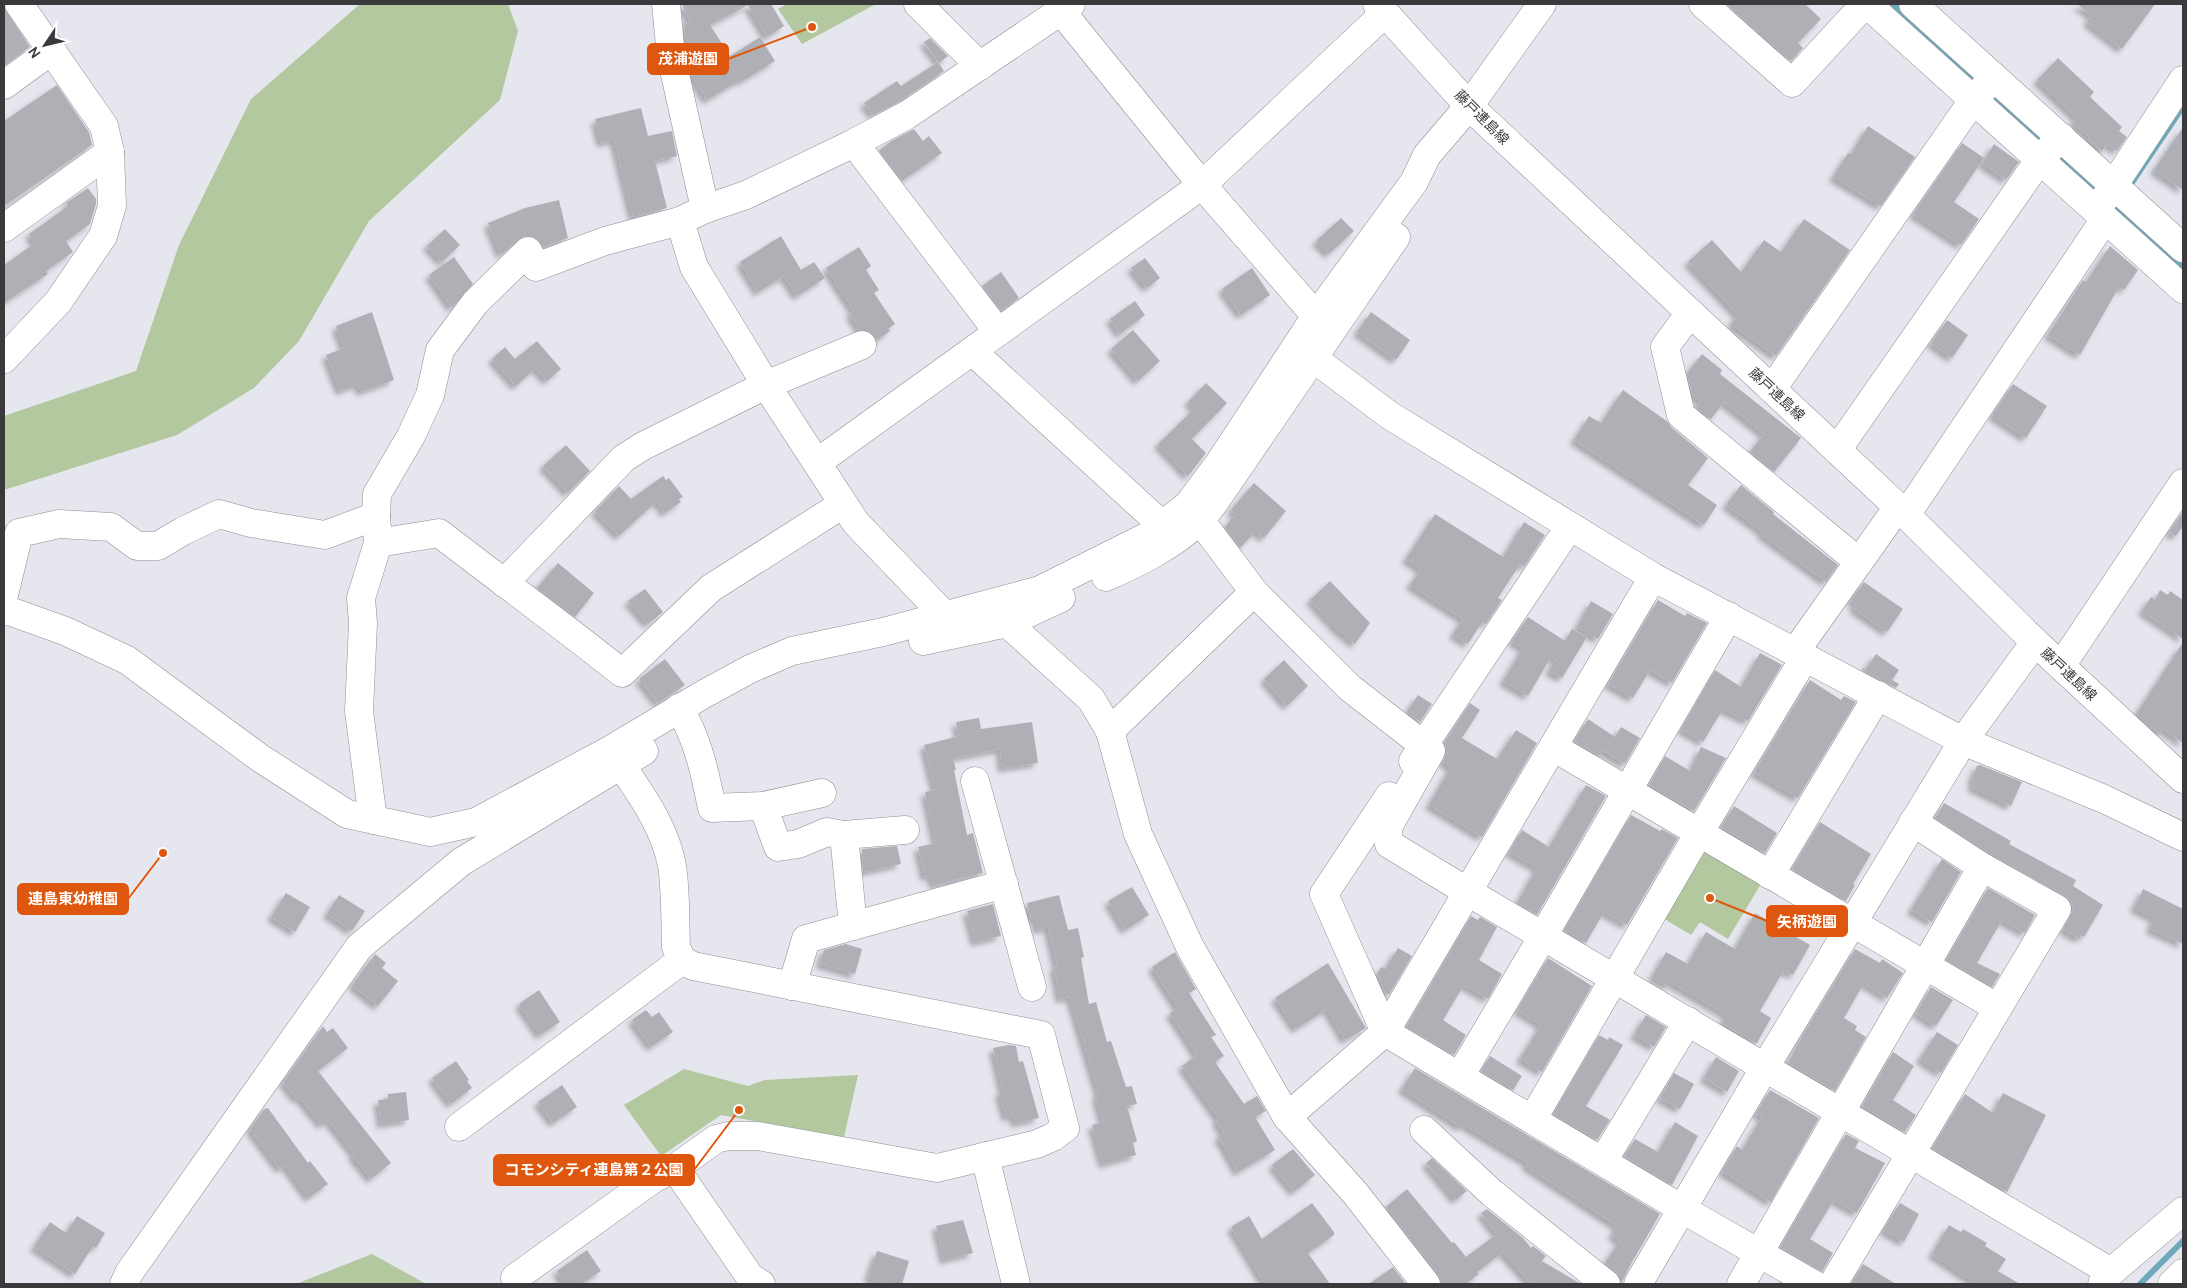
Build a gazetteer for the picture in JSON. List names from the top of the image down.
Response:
{
  "streets": {
    "street": ["藤戸連島線"]
  },
  "places": [
    "茂浦遊園",
    "連島東幼稚園",
    "矢柄遊園",
    "コモンシティ連島第２公園"
  ],
  "north": "bottom left"
}
